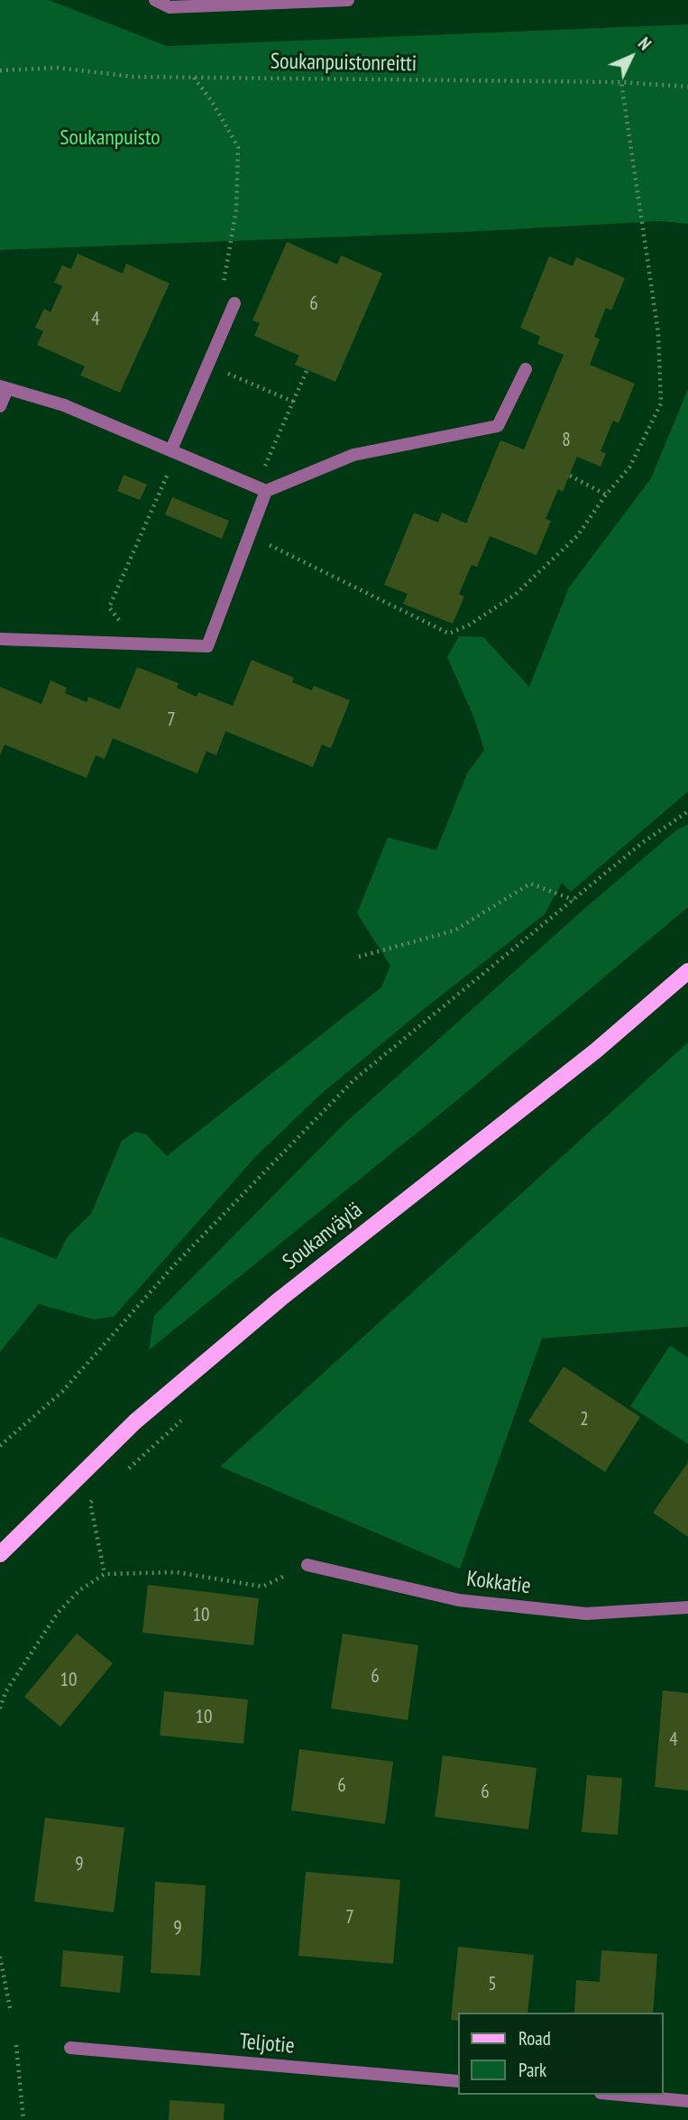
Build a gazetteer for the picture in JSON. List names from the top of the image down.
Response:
{
  "streets": {
    "main road": ["Soukanväylä"],
    "street": ["Kokkatie", "Teljotie"],
    "path": ["Soukanpuistonreitti"]
  },
  "parks": ["Soukanpuisto"],
  "house_numbers": [
    "6",
    "4",
    "8",
    "7",
    "2",
    "10",
    "6",
    "10",
    "10",
    "4",
    "6",
    "6",
    "9",
    "7",
    "9",
    "5"
  ],
  "legend": ["Road", "Park"],
  "north": "top right"
}
